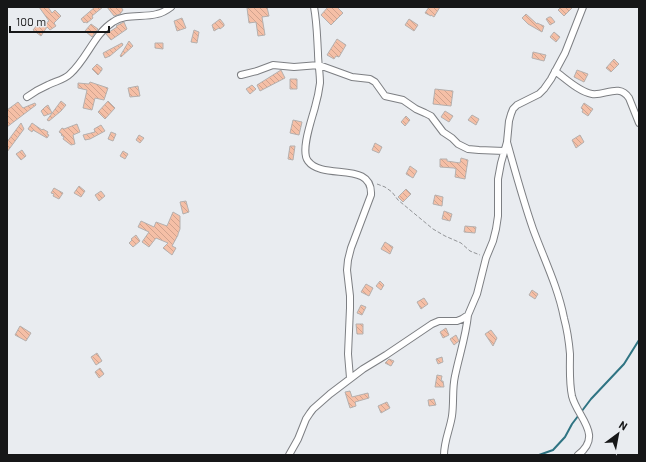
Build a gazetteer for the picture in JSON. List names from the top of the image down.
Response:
{
  "scale_bar": "100 m",
  "north": "top right"
}
